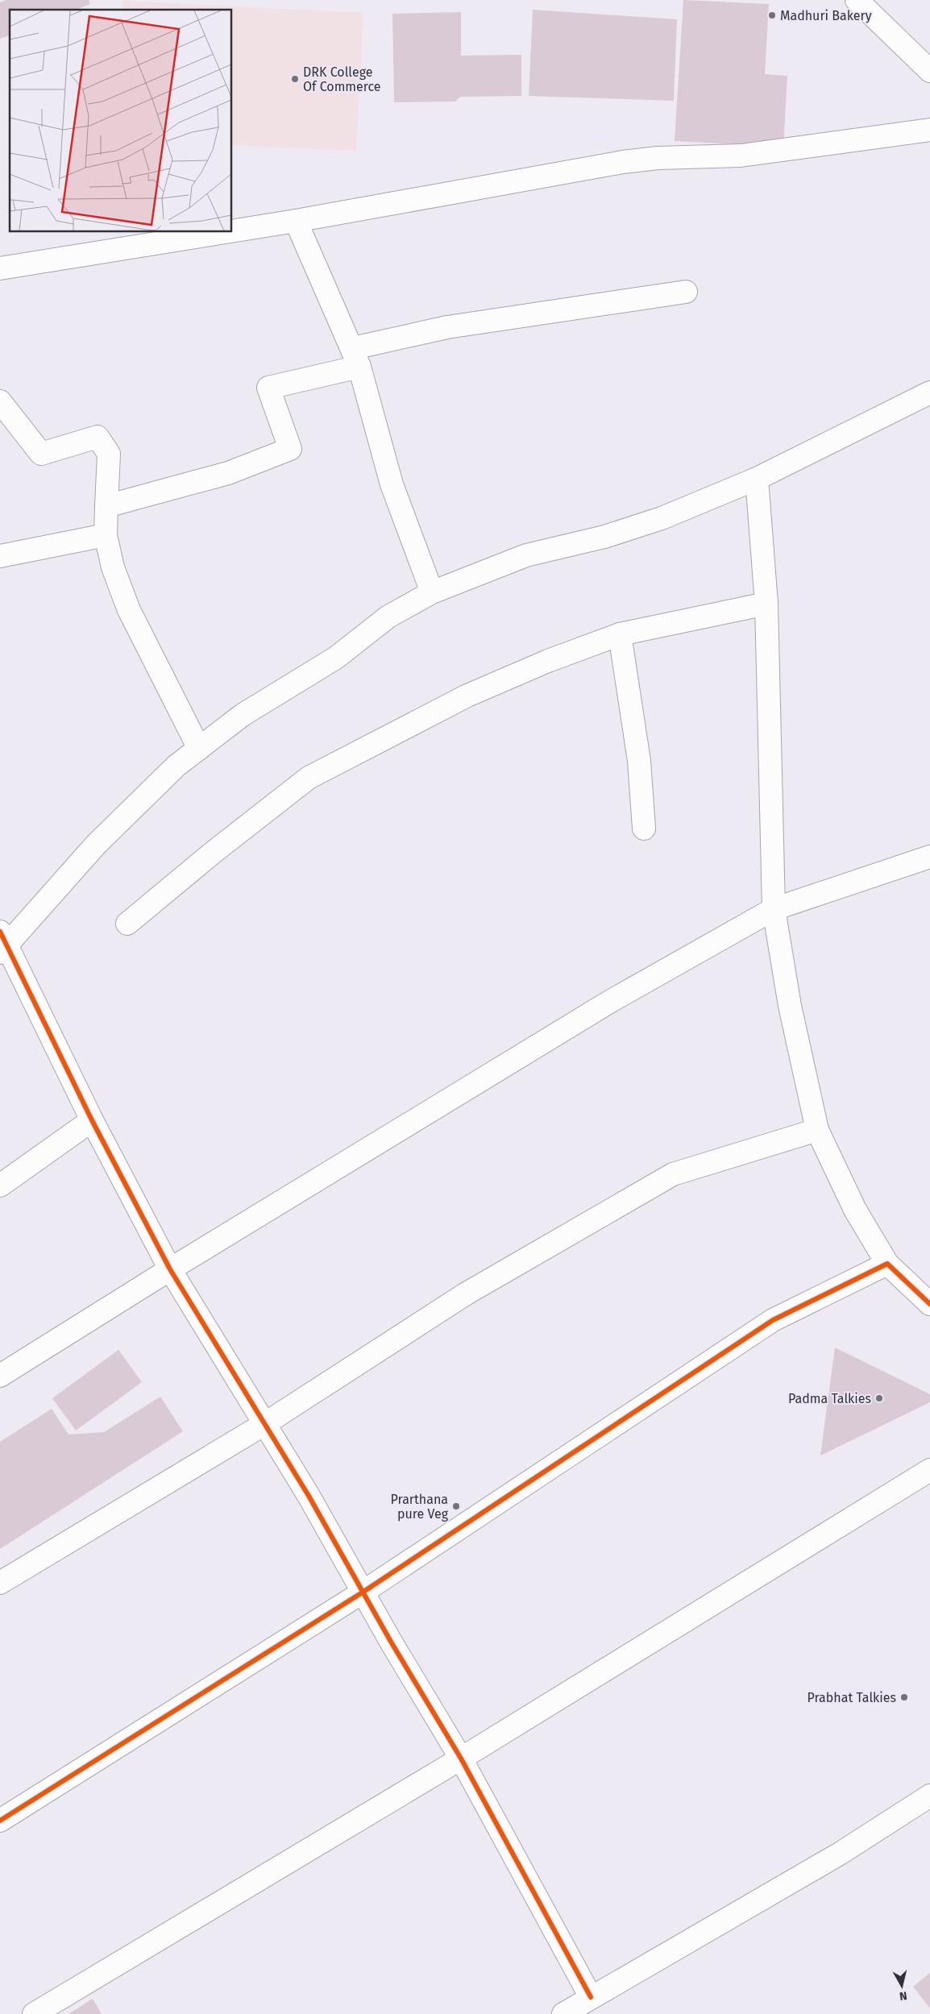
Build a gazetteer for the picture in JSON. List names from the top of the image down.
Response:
{
  "places": [
    "Madhuri Bakery",
    "DRK College Of Commerce",
    "Padma Talkies",
    "Prarthana pure Veg",
    "Prabhat Talkies"
  ],
  "north": "bottom"
}
